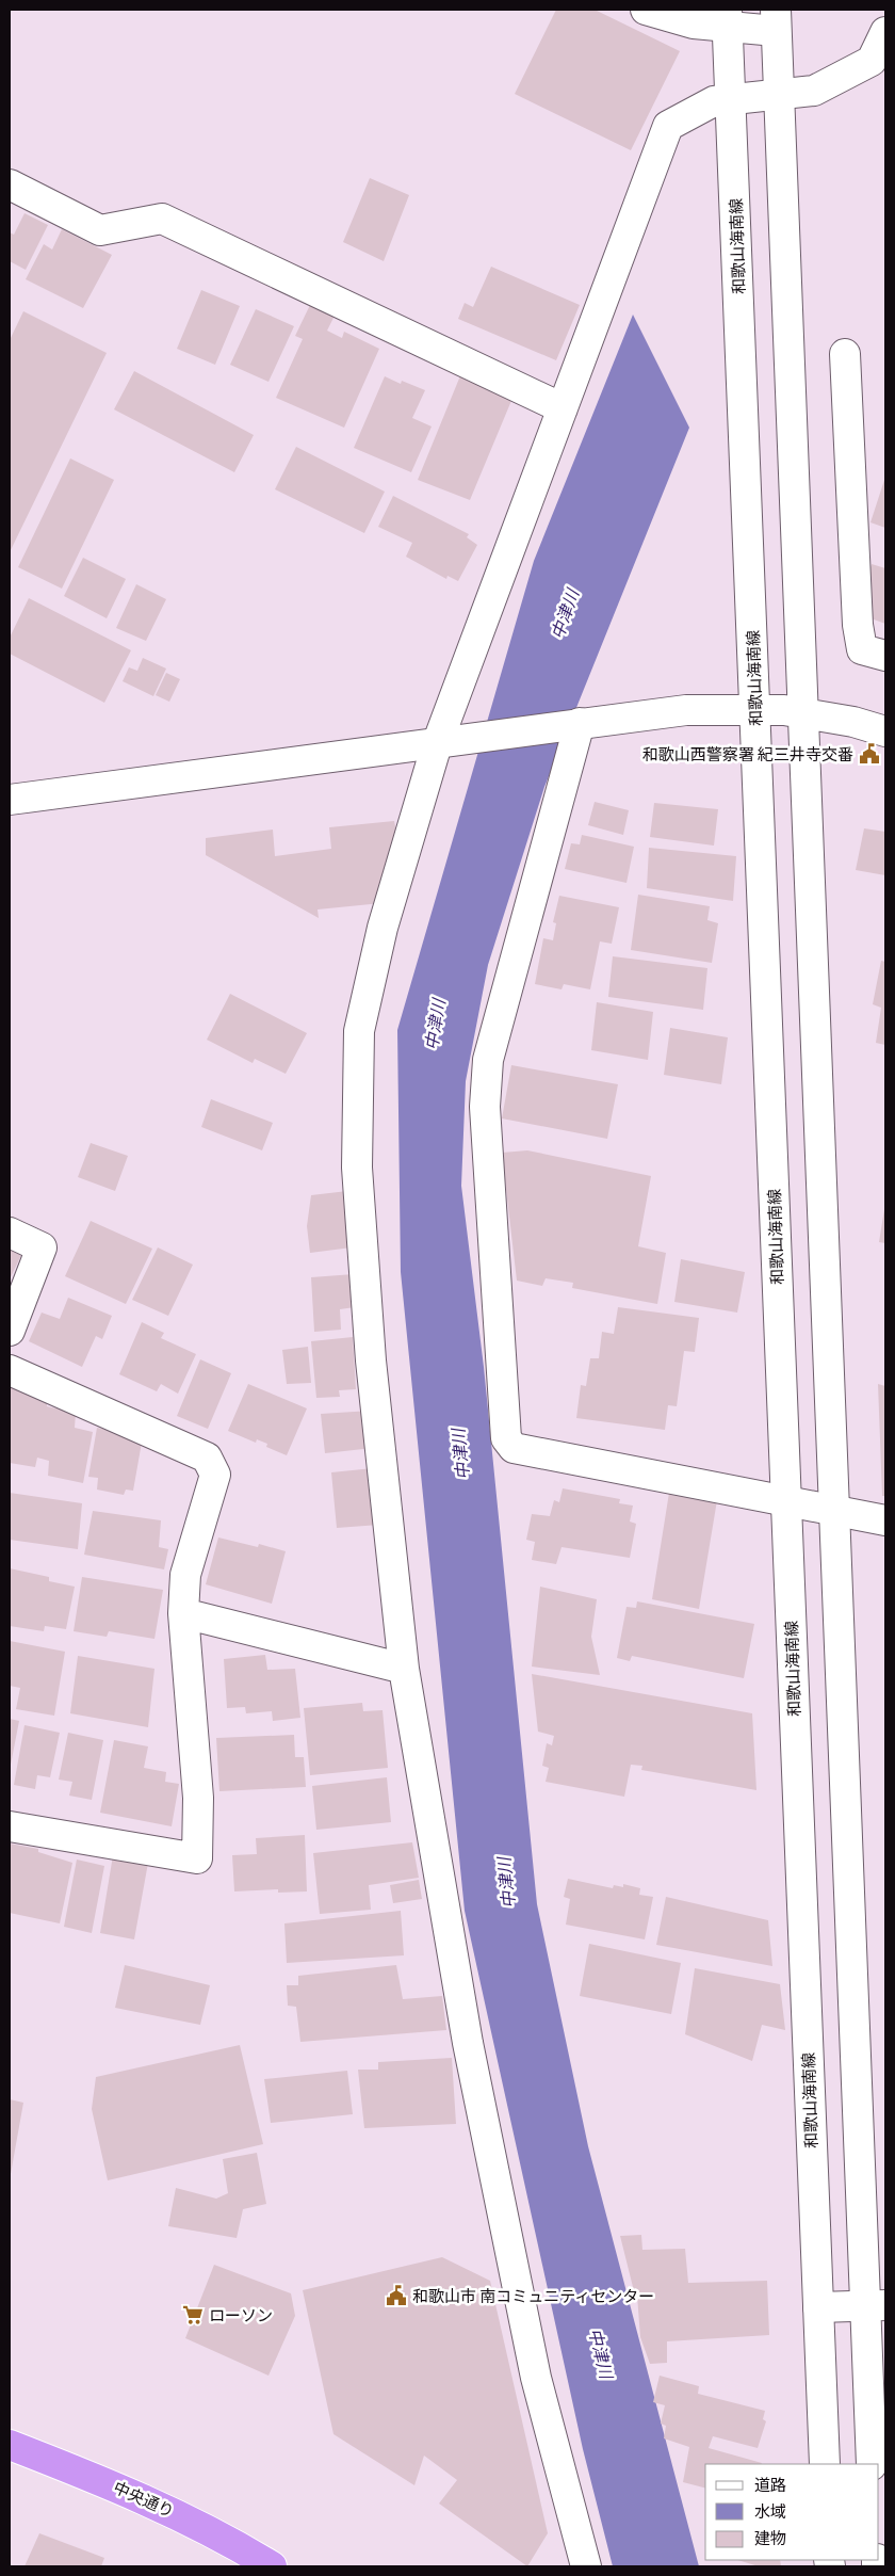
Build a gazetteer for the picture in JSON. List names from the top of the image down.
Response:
{
  "streets": {
    "highway": ["中央通り"],
    "street": ["和歌山海南線"]
  },
  "water": ["中津川"],
  "places": {
    "public building": ["和歌山西警察署 紀三井寺交番", "和歌山市 南コミュニティセンター"],
    "supermarket": ["ローソン"]
  },
  "legend": ["道路", "水域", "建物"]
}
